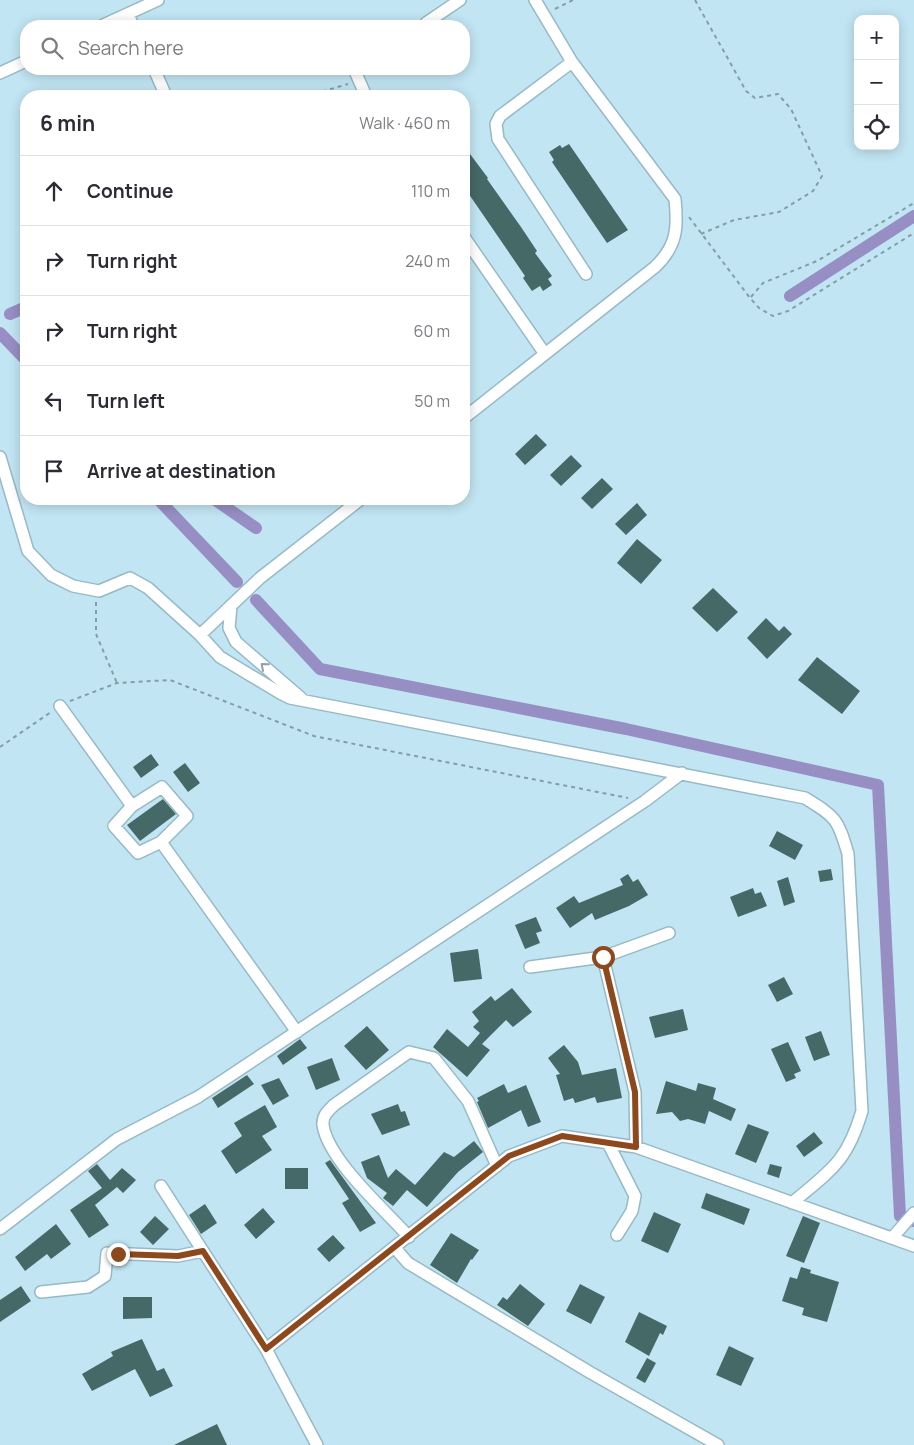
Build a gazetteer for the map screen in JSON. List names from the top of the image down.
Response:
{
  "page": {
    "map_buttons": ["+", "−"],
    "search": "Search here",
    "heading": ["6 min", "Walk · 460 m"],
    "list": [
      ["Continue", "110 m"],
      ["Turn right", "240 m"],
      ["Turn right", "60 m"],
      ["Turn left", "50 m"],
      "Arrive at destination"
    ]
  }
}
